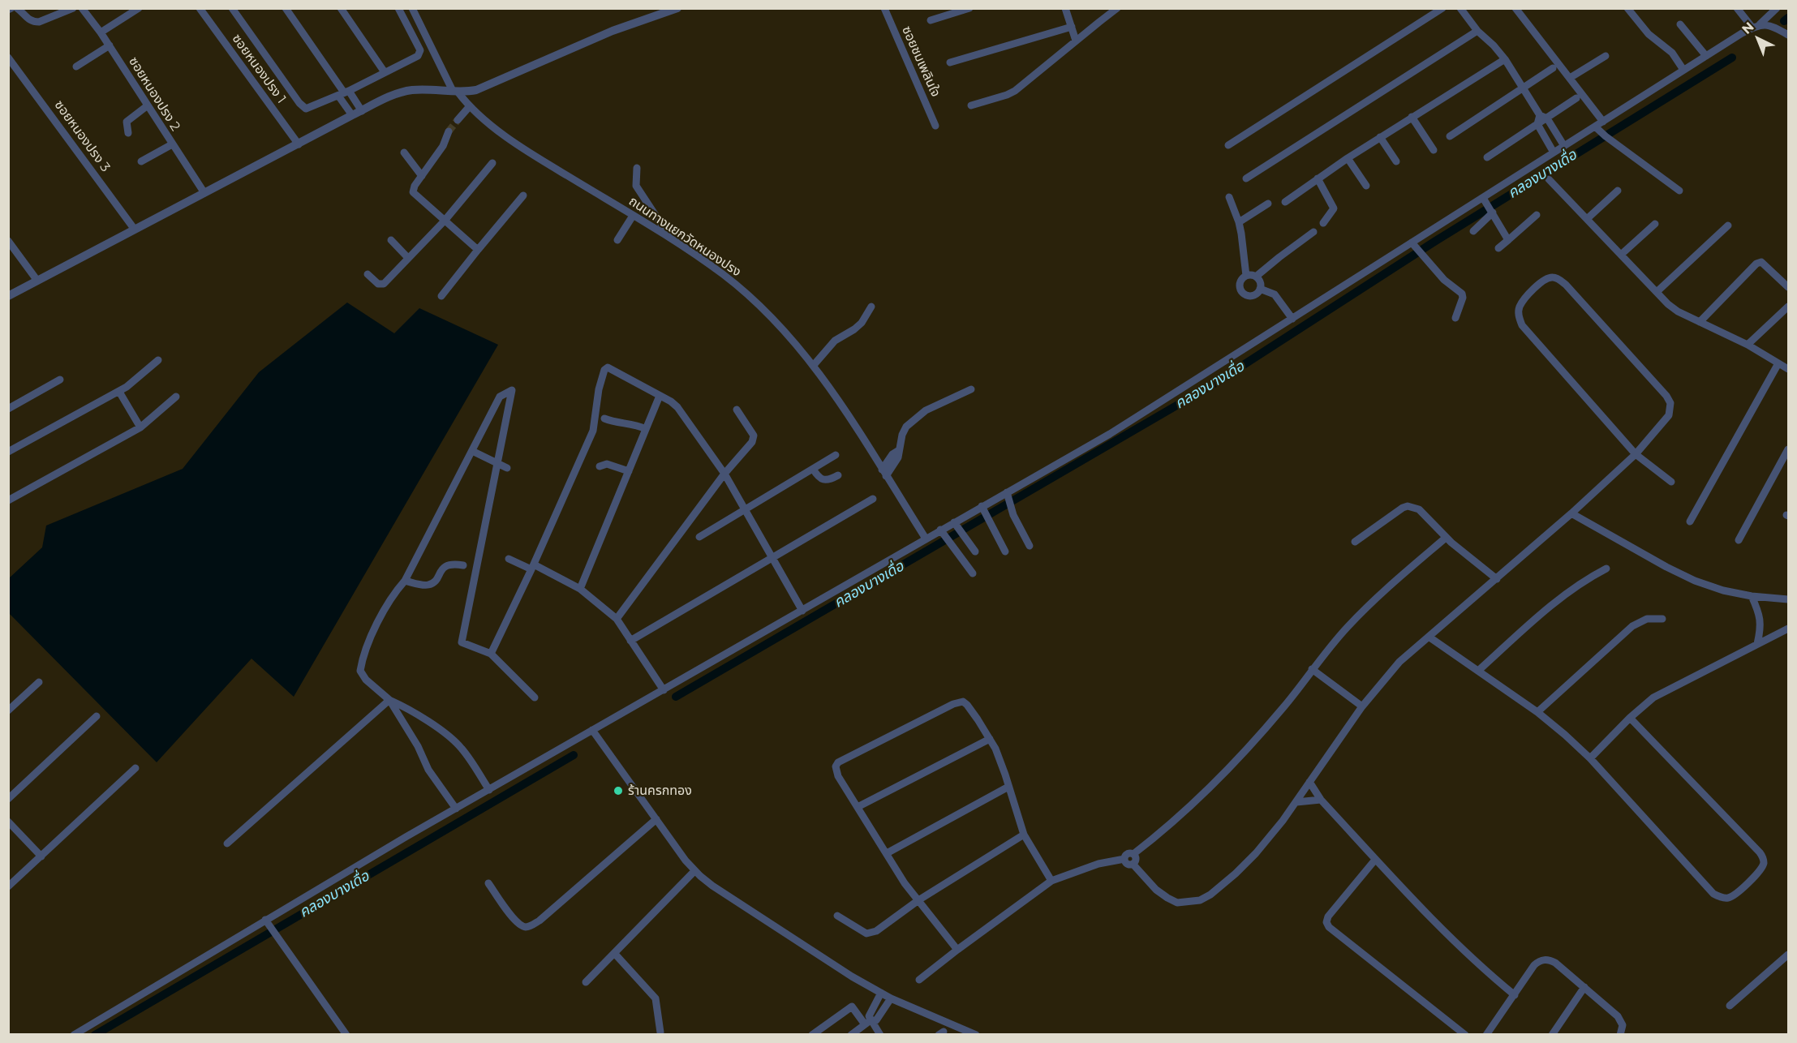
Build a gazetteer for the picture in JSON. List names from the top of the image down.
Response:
{
  "streets": {
    "street": [
      "ซอยชมเพลินใจ",
      "ซอยหนองปรง 1",
      "ซอยหนองปรง 2",
      "ซอยหนองปรง 3",
      "ถนนทางแยกวัดหนองปรง"
    ]
  },
  "water": ["คลองบางเดื่อ"],
  "places": ["ร้านครกทอง"],
  "north": "top left"
}
